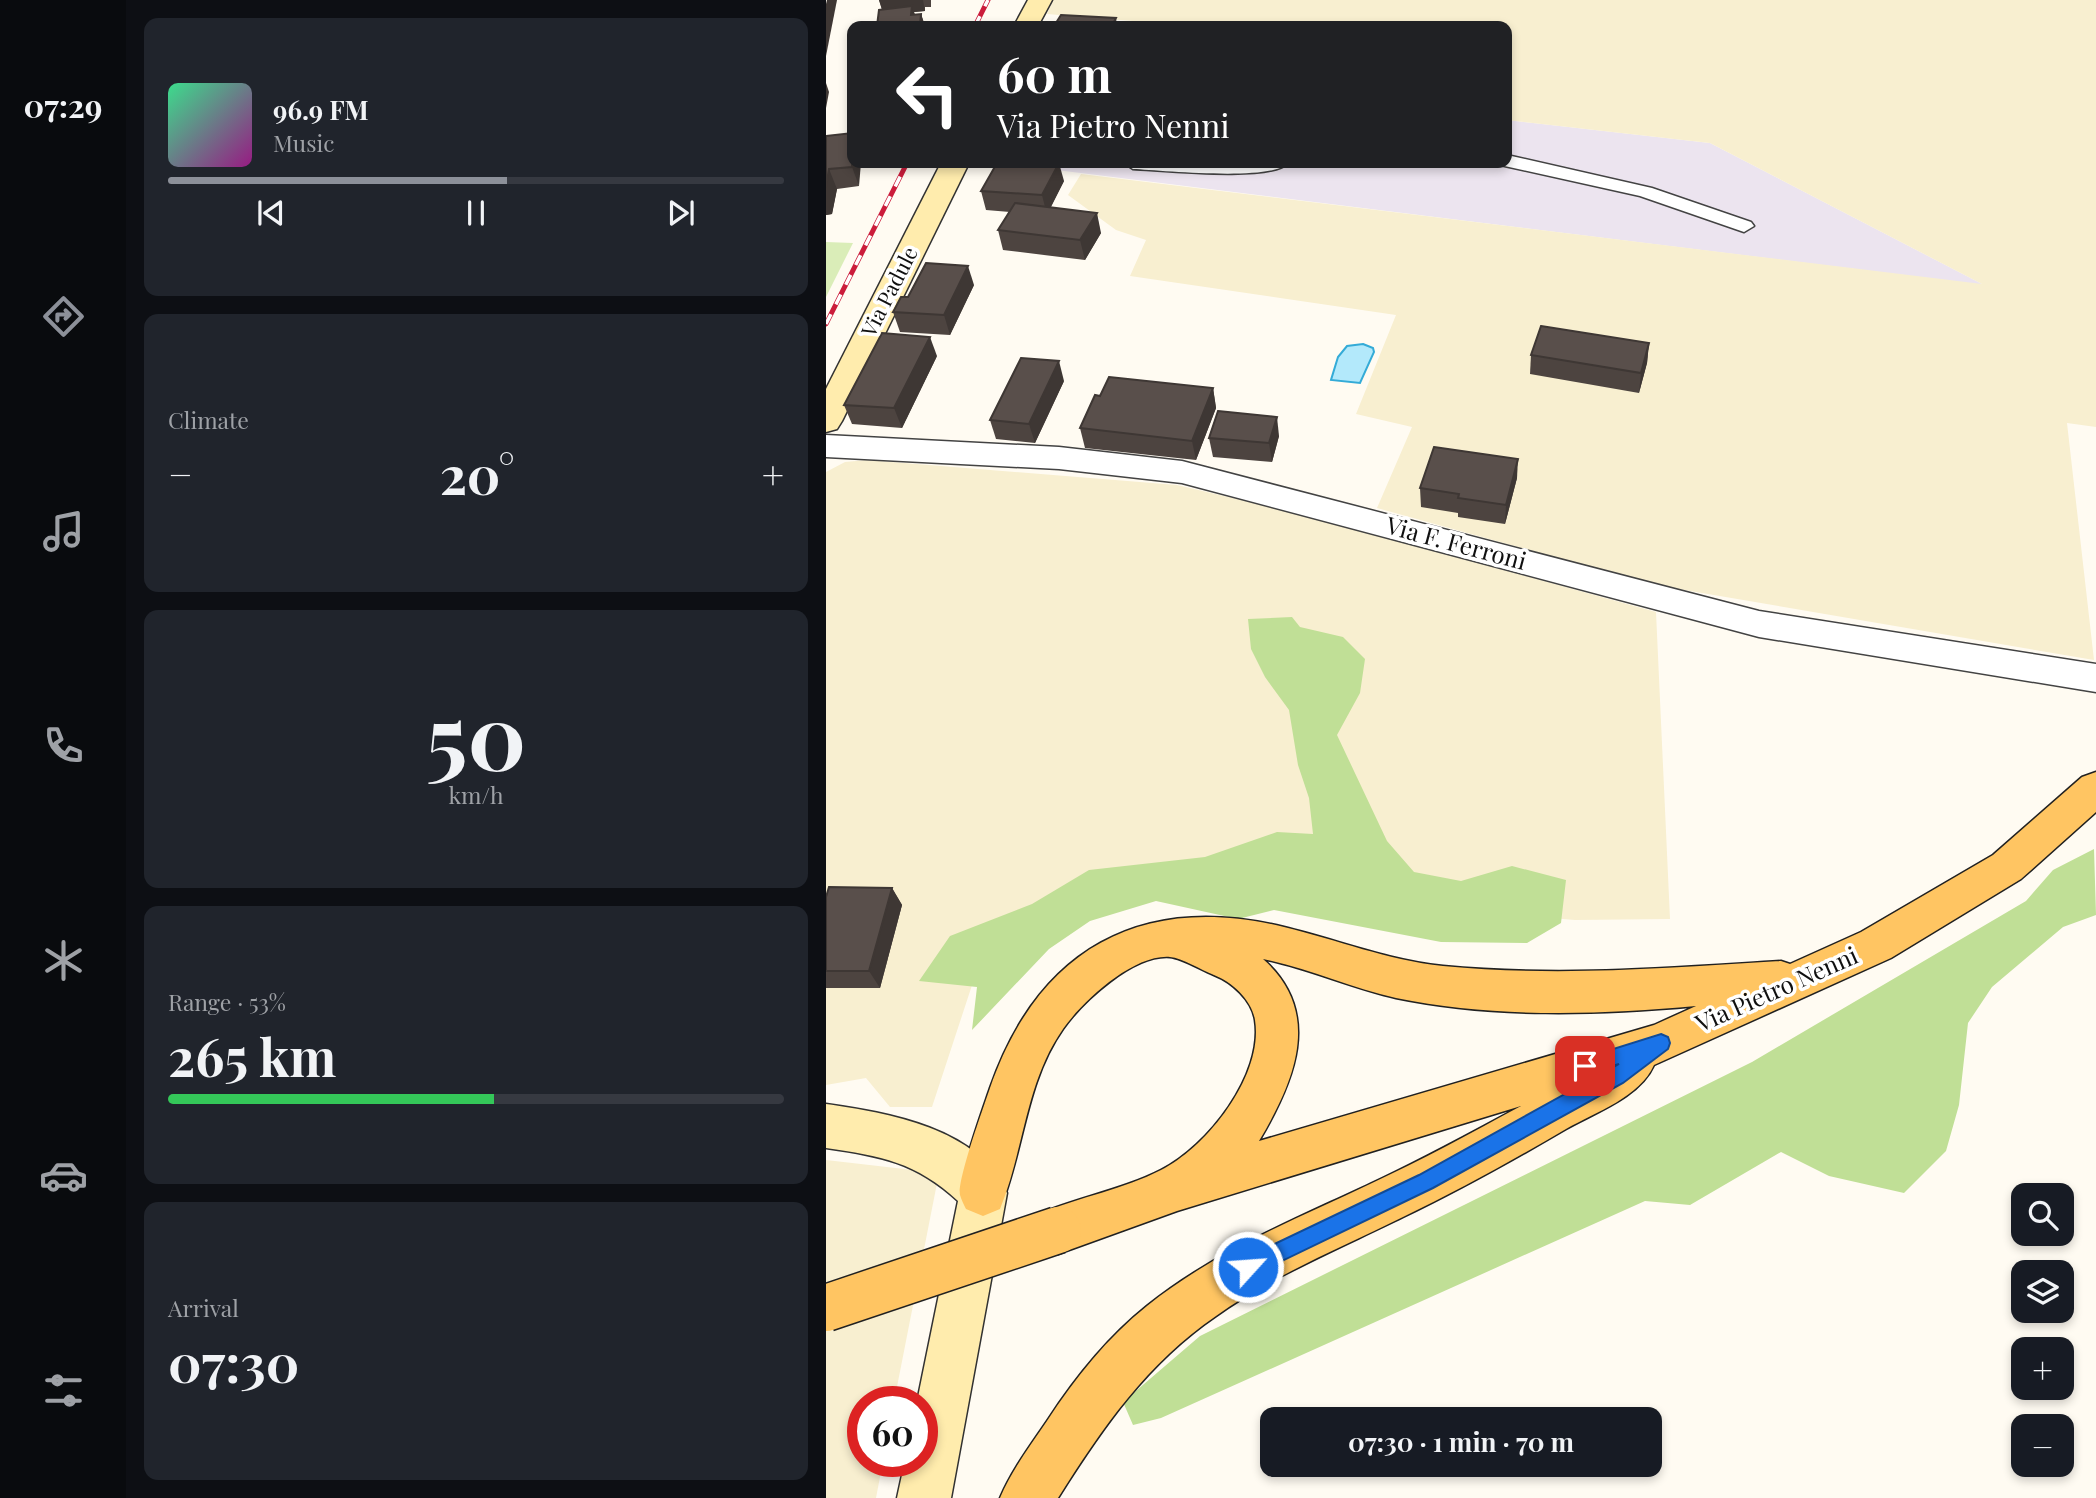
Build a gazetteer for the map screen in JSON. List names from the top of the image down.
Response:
{
  "streets": {
    "main road": ["Via Pietro Nenni"],
    "street": ["Via Padule", "Via F. Ferroni"]
  },
  "page": {
    "tabs": "07:29",
    "turn": ["60 m", "Via Pietro Nenni"],
    "song": ["96.9 FM", "Music"],
    "tile": [
      "Climate",
      ["50", "km/h"],
      ["Range · 53%", "265 km"],
      ["Arrival", "07:30"]
    ],
    "heat": ["−", "20°", "+"],
    "map_buttons": ["+", "−"],
    "limit": "60",
    "trip": "07:30 · 1 min · 70 m"
  }
}
